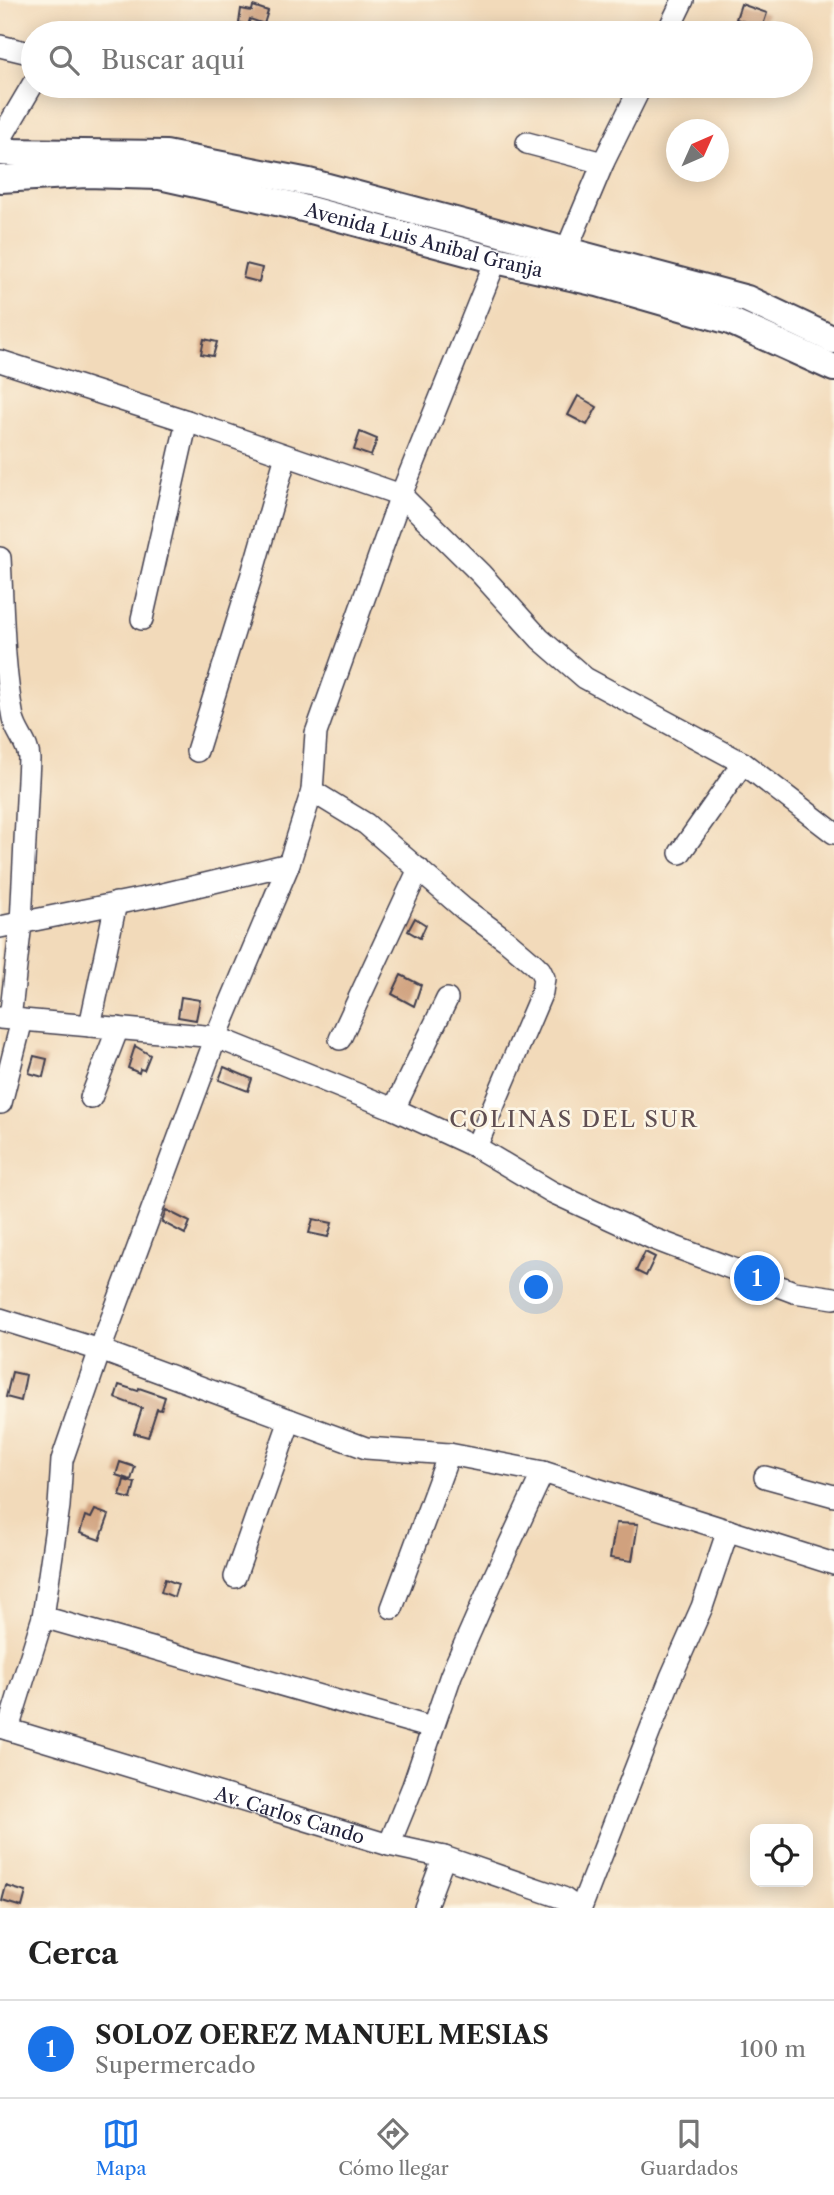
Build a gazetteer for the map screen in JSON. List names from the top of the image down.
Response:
{
  "streets": {
    "main road": ["Avenida Luis Anibal Granja"],
    "street": ["Av. Carlos Cando"]
  },
  "districts": ["COLINAS DEL SUR"],
  "north": "top right",
  "page": {
    "search": "Buscar aquí",
    "pins": "1",
    "heading": "Cerca",
    "list": [
      {
        "mark": "1",
        "name": "SOLOZ OEREZ MANUEL MESIAS",
        "note": "Supermercado",
        "value": "100 m"
      }
    ],
    "nav": ["Mapa", "Cómo llegar", "Guardados"]
  }
}
